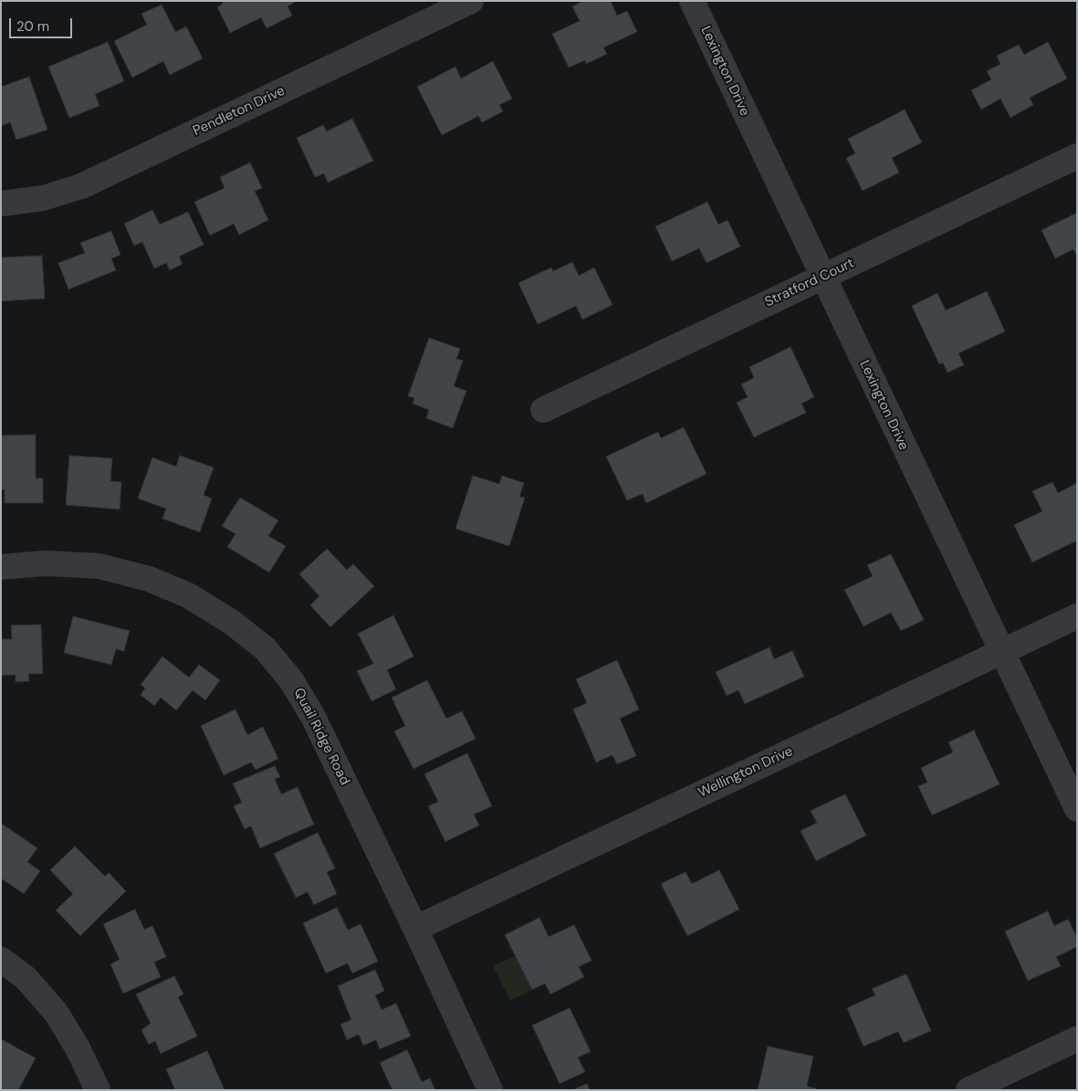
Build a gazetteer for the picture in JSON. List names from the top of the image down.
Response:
{
  "streets": {
    "street": [
      "Lexington Drive",
      "Pendleton Drive",
      "Stratford Court",
      "Quail Ridge Road",
      "Wellington Drive"
    ]
  },
  "crossings": [
    ["Lexington Drive", "Stratford Court"],
    ["Lexington Drive", "Wellington Drive"],
    ["Quail Ridge Road", "Wellington Drive"]
  ],
  "scale_bar": "20 m"
}
